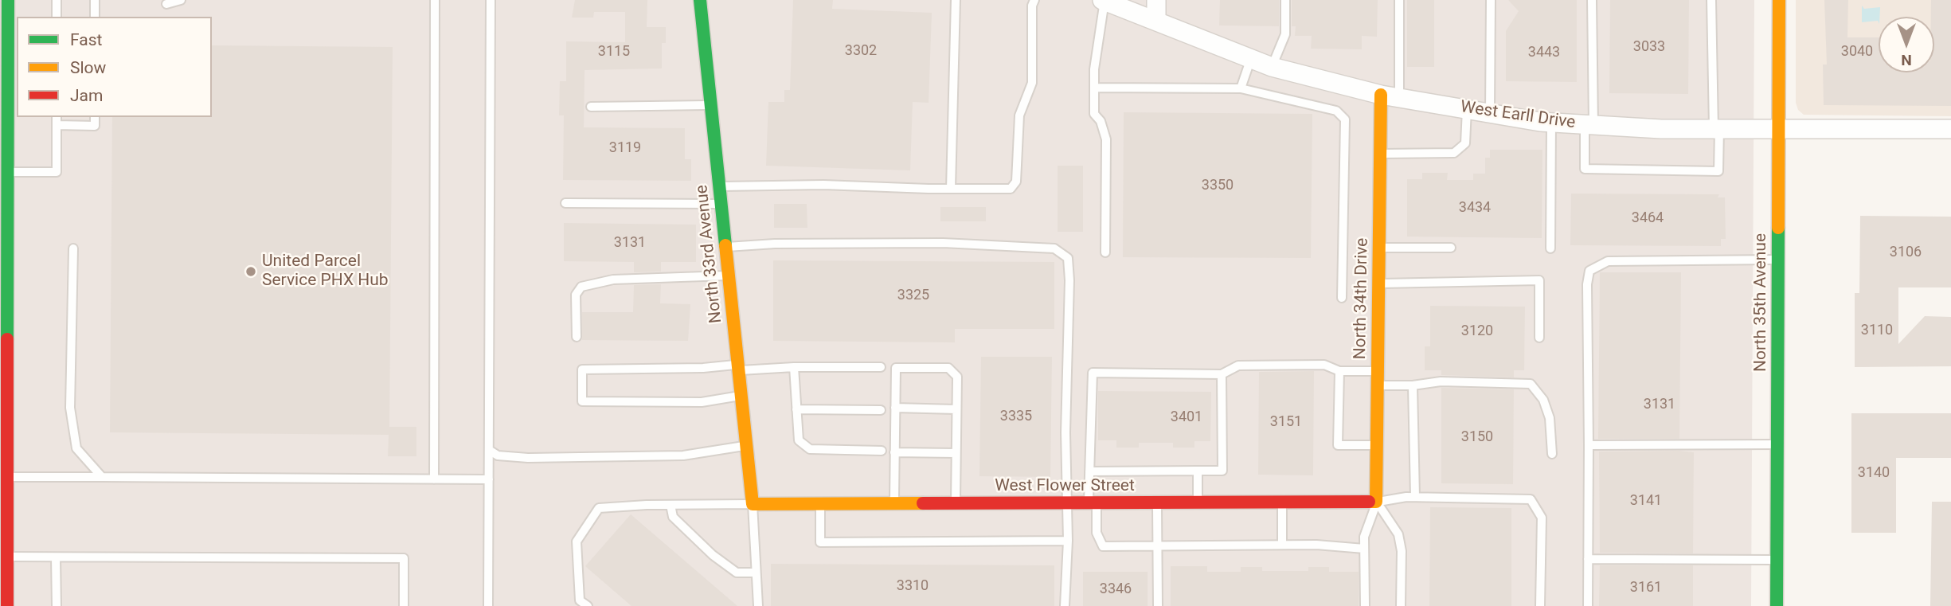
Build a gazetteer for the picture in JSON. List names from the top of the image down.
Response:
{
  "streets": {
    "street": [
      "West Earll Drive",
      "North 33rd Avenue",
      "North 34th Drive",
      "North 35th Avenue",
      "West Flower Street"
    ]
  },
  "crossings": [
    ["West Earll Drive", "North 34th Drive"],
    ["West Earll Drive", "North 35th Avenue"],
    ["North 33rd Avenue", "West Flower Street"],
    ["North 34th Drive", "West Flower Street"]
  ],
  "places": ["United Parcel Service PHX Hub"],
  "house_numbers": [
    "3033",
    "3302",
    "3115",
    "3040",
    "3443",
    "3119",
    "3350",
    "3434",
    "3464",
    "3131",
    "3106",
    "3325",
    "3110",
    "3120",
    "3131",
    "3335",
    "3401",
    "3151",
    "3150",
    "3140",
    "3141",
    "3310",
    "3161",
    "3346"
  ],
  "legend": ["Fast", "Slow", "Jam"],
  "north": "bottom"
}
